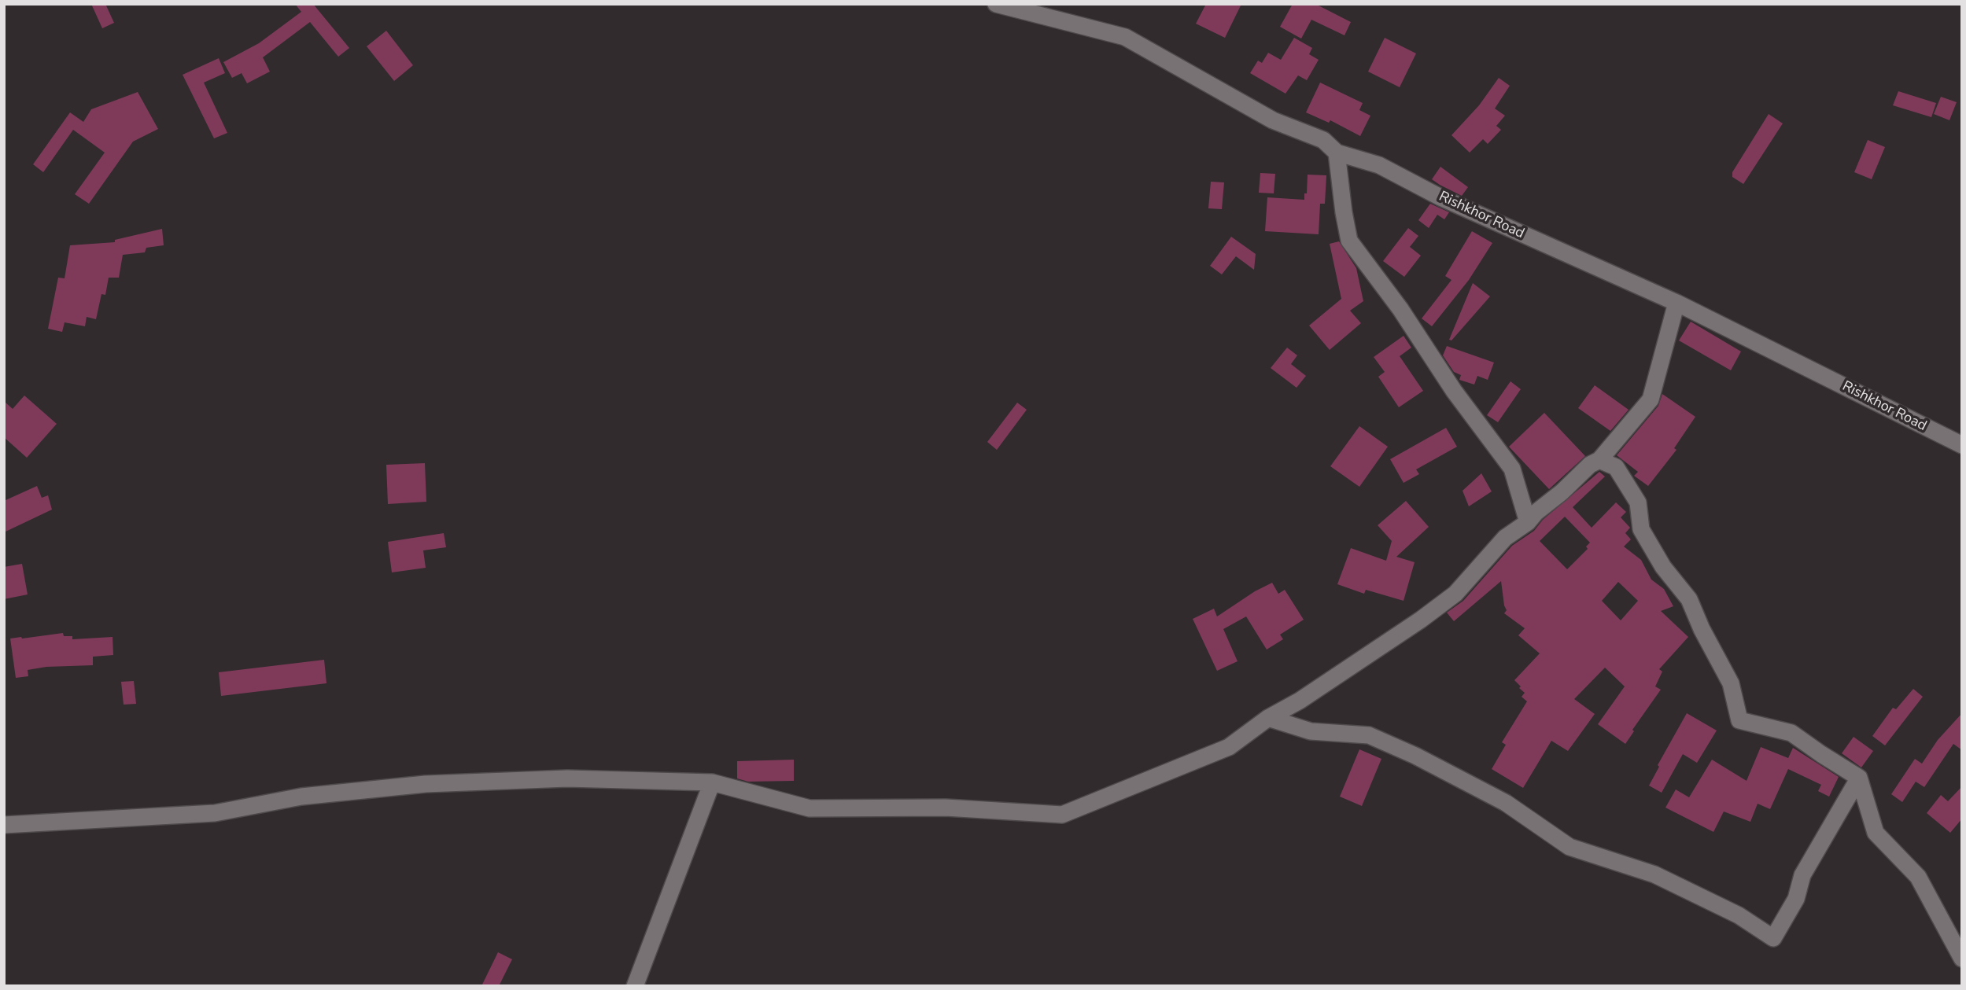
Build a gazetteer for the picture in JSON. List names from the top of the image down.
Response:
{
  "streets": {
    "street": ["Rishkhor Road"]
  }
}
